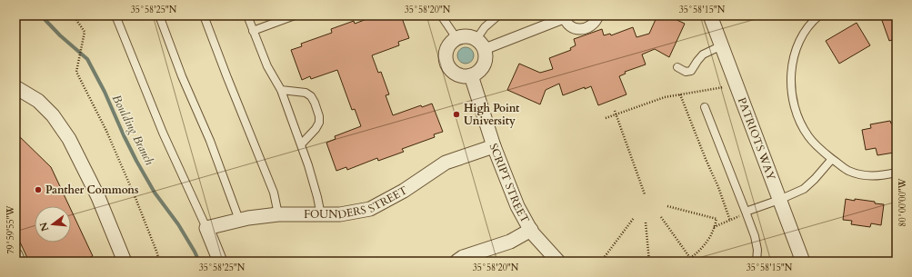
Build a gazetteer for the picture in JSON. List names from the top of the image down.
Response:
{
  "streets": {
    "street": ["PATRIOTS WAY", "SCRIPT STREET", "FOUNDERS STREET"]
  },
  "crossings": [
    ["SCRIPT STREET", "FOUNDERS STREET"]
  ],
  "water": ["Boulding Branch"],
  "places": ["High Point University", "Panther Commons"],
  "north": "left",
  "coordinates": [
    "35°58'25\"N",
    "35°58'20\"N",
    "35°58'15\"N",
    "80°00'00\"W",
    "79°59'55\"W"
  ]
}
